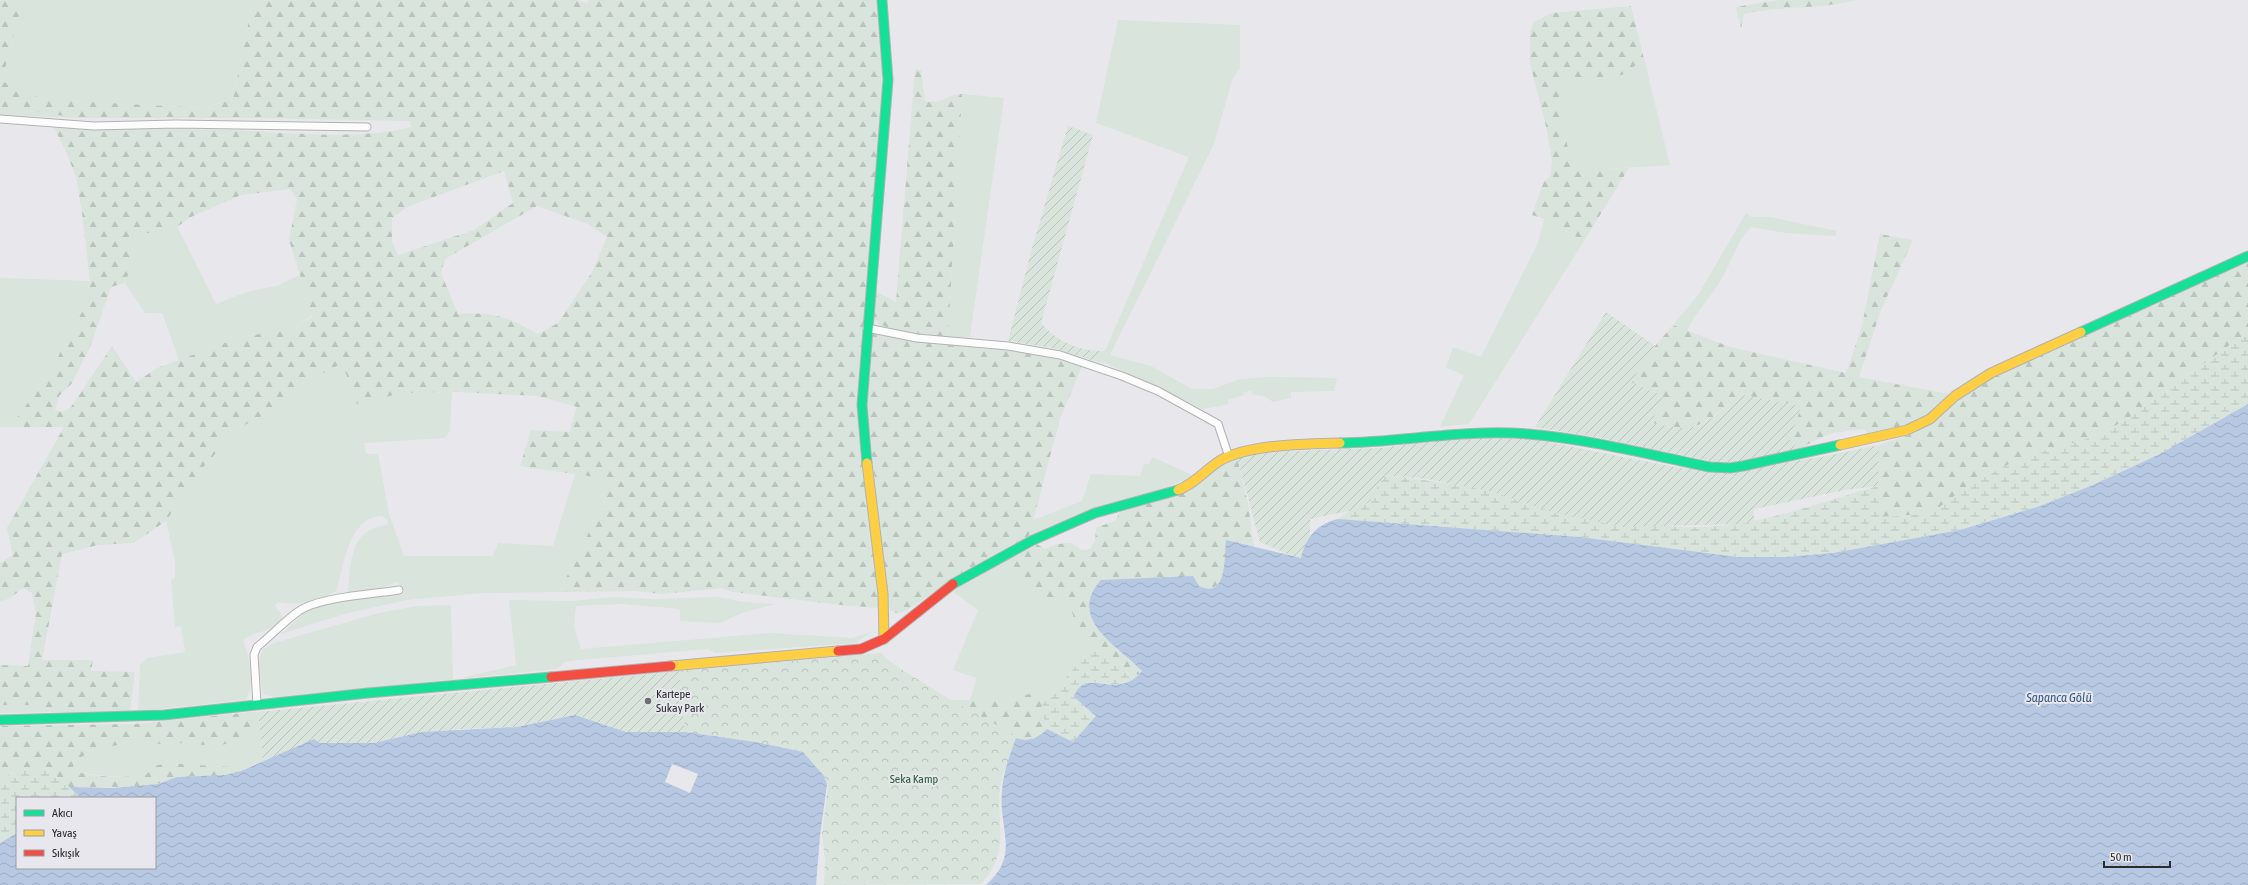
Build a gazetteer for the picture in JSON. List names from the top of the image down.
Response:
{
  "water": ["Sapanca Gölü"],
  "parks": ["Seka Kamp"],
  "places": ["Kartepe Sukay Park"],
  "legend": ["Akıcı", "Yavaş", "Sıkışık"],
  "scale_bar": "50 m"
}
